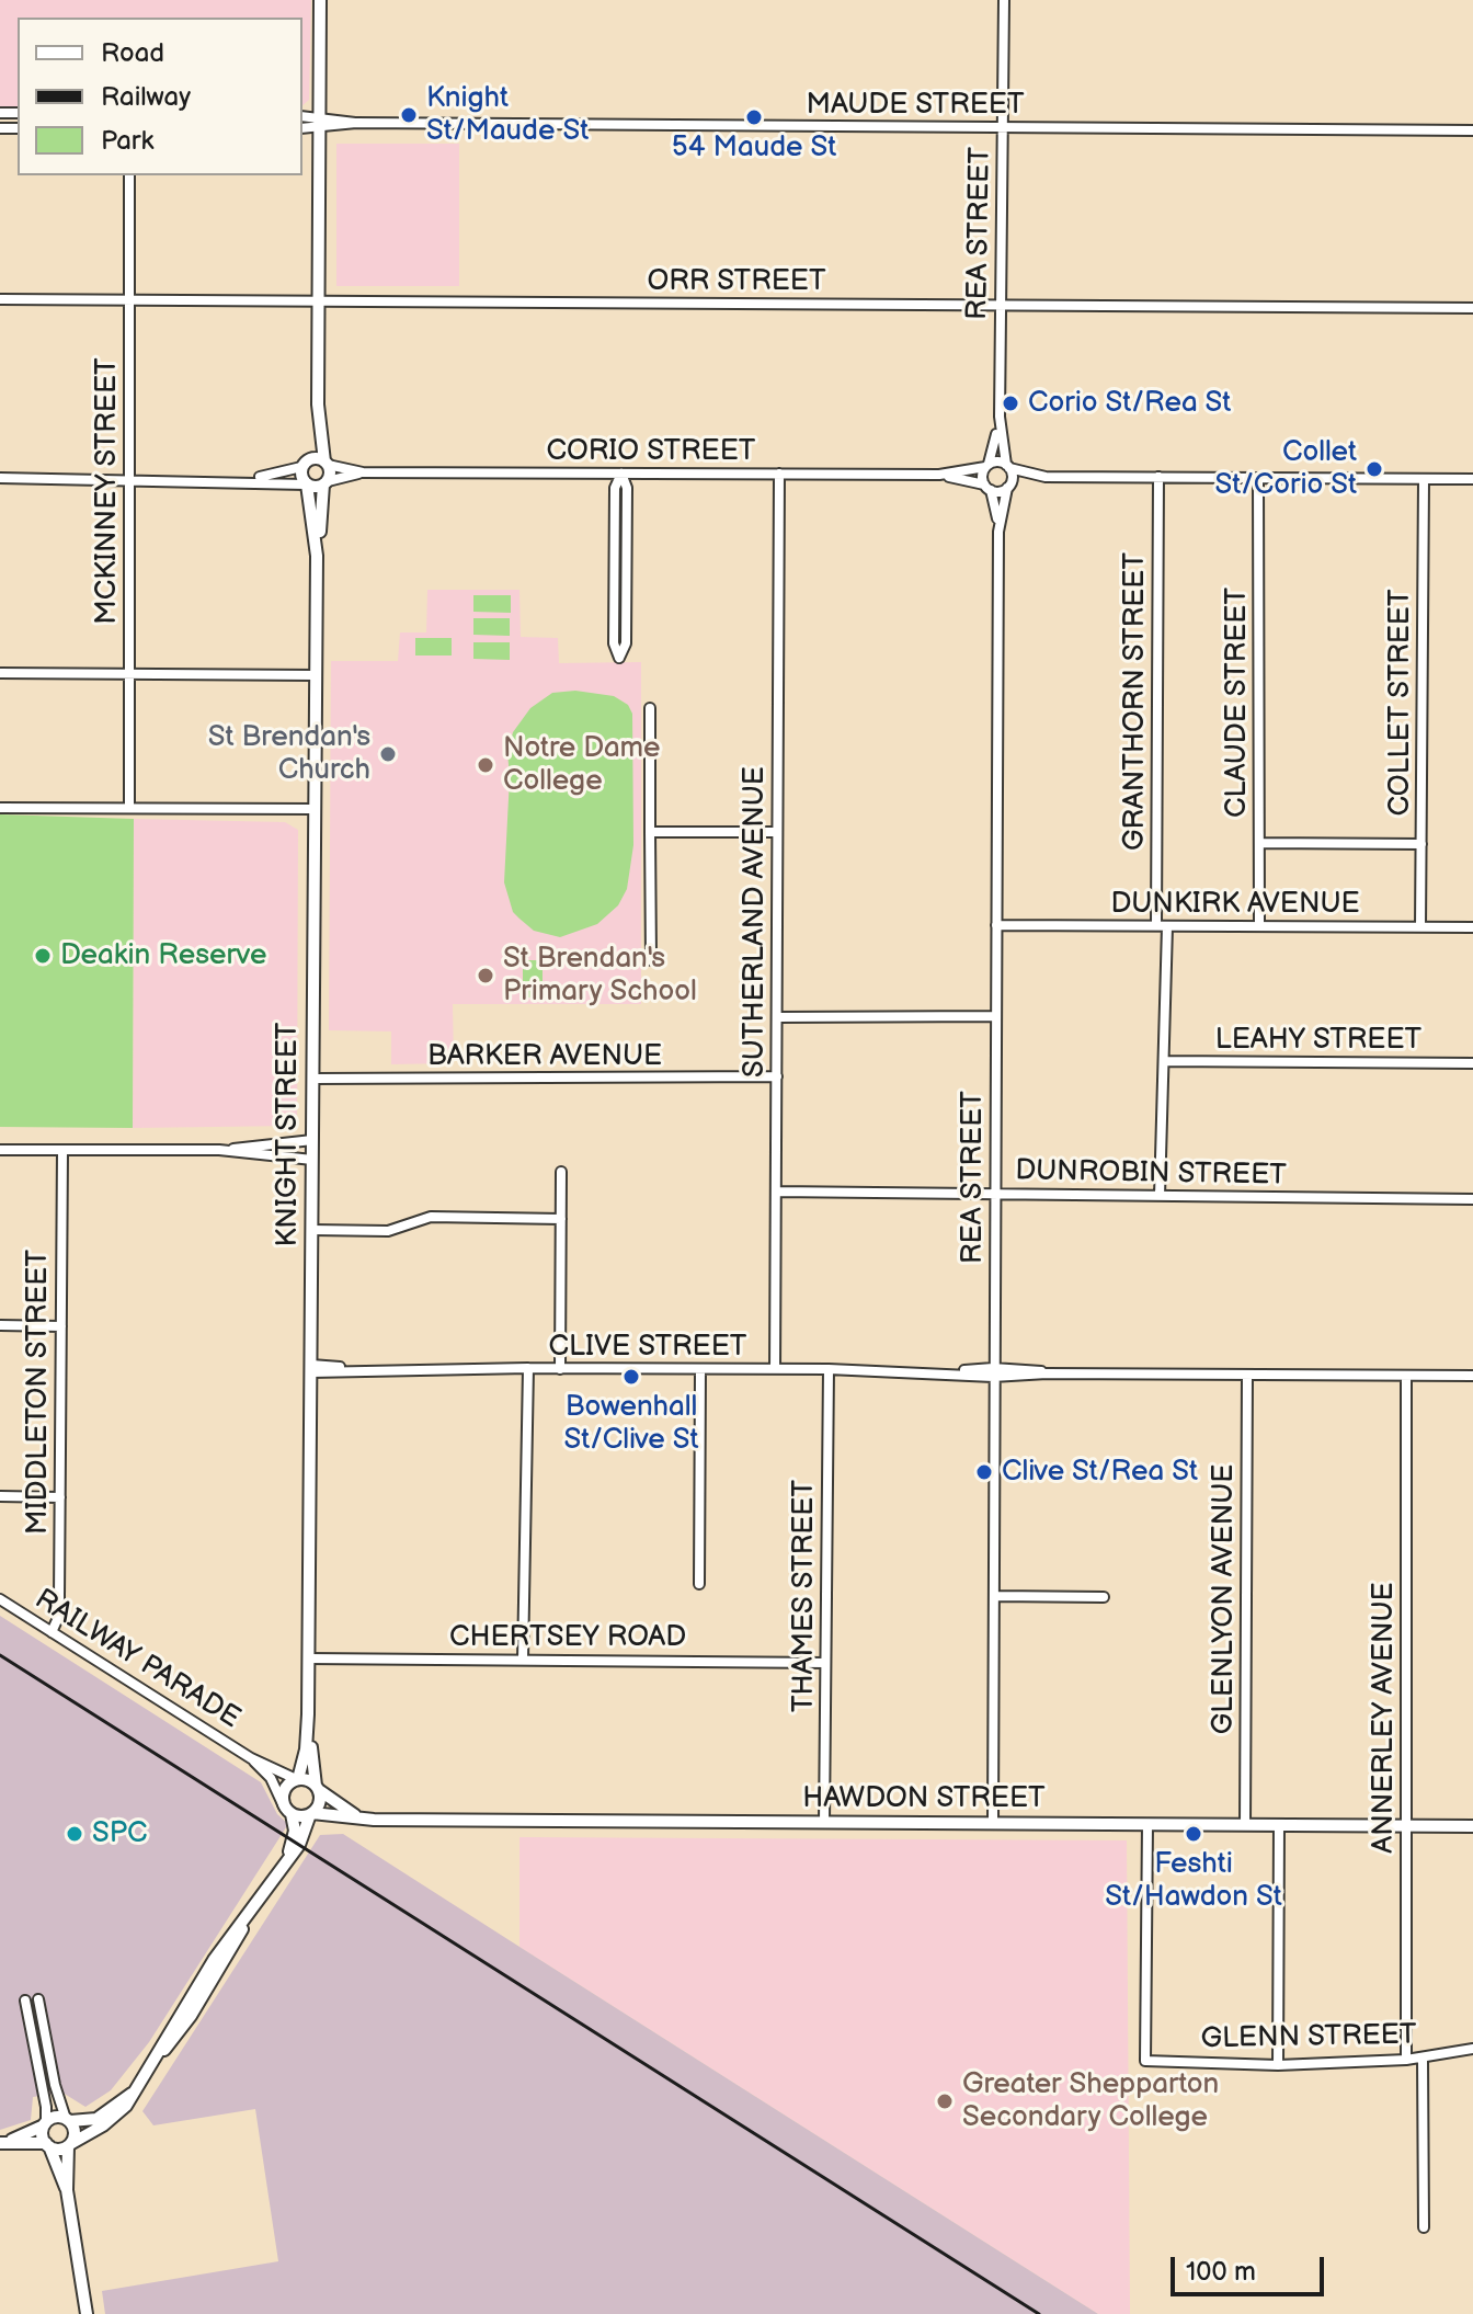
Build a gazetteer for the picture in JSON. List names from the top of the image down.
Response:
{
  "streets": {
    "street": [
      "MAUDE STREET",
      "REA STREET",
      "ORR STREET",
      "CORIO STREET",
      "MCKINNEY STREET",
      "GRANTHORN STREET",
      "CLAUDE STREET",
      "COLLET STREET",
      "DUNKIRK AVENUE",
      "SUTHERLAND AVENUE",
      "LEAHY STREET",
      "BARKER AVENUE",
      "KNIGHT STREET",
      "DUNROBIN STREET",
      "CLIVE STREET",
      "MIDDLETON STREET",
      "THAMES STREET",
      "GLENLYON AVENUE",
      "CHERTSEY ROAD",
      "RAILWAY PARADE",
      "ANNERLEY AVENUE",
      "HAWDON STREET",
      "GLENN STREET"
    ]
  },
  "crossings": [
    ["MAUDE STREET", "REA STREET"],
    ["REA STREET", "ORR STREET"],
    ["REA STREET", "CORIO STREET"],
    ["REA STREET", "DUNKIRK AVENUE"],
    ["REA STREET", "DUNROBIN STREET"],
    ["REA STREET", "CLIVE STREET"],
    ["REA STREET", "HAWDON STREET"],
    ["ORR STREET", "MCKINNEY STREET"],
    ["CORIO STREET", "SUTHERLAND AVENUE"],
    ["CORIO STREET", "KNIGHT STREET"],
    ["GRANTHORN STREET", "DUNKIRK AVENUE"],
    ["CLAUDE STREET", "DUNKIRK AVENUE"],
    ["COLLET STREET", "DUNKIRK AVENUE"],
    ["SUTHERLAND AVENUE", "BARKER AVENUE"],
    ["SUTHERLAND AVENUE", "DUNROBIN STREET"],
    ["SUTHERLAND AVENUE", "CLIVE STREET"],
    ["BARKER AVENUE", "KNIGHT STREET"],
    ["KNIGHT STREET", "CLIVE STREET"],
    ["KNIGHT STREET", "CHERTSEY ROAD"],
    ["KNIGHT STREET", "RAILWAY PARADE"],
    ["KNIGHT STREET", "HAWDON STREET"],
    ["CLIVE STREET", "THAMES STREET"],
    ["CLIVE STREET", "GLENLYON AVENUE"],
    ["CLIVE STREET", "ANNERLEY AVENUE"],
    ["MIDDLETON STREET", "RAILWAY PARADE"],
    ["THAMES STREET", "CHERTSEY ROAD"],
    ["THAMES STREET", "HAWDON STREET"],
    ["GLENLYON AVENUE", "HAWDON STREET"],
    ["RAILWAY PARADE", "HAWDON STREET"],
    ["ANNERLEY AVENUE", "HAWDON STREET"],
    ["ANNERLEY AVENUE", "GLENN STREET"],
    ["HAWDON STREET", "GLENN STREET"]
  ],
  "places": [
    "Knight St/Maude St",
    "54 Maude St",
    "Corio St/Rea St",
    "Collet St/Corio St",
    "St Brendan's Church",
    "Notre Dame College",
    "Deakin Reserve",
    "St Brendan's Primary School",
    "Bowenhall St/Clive St",
    "Clive St/Rea St",
    "SPC",
    "Feshti St/Hawdon St",
    "Greater Shepparton Secondary College"
  ],
  "legend": ["Road", "Railway", "Park"],
  "scale_bar": "100 m"
}
